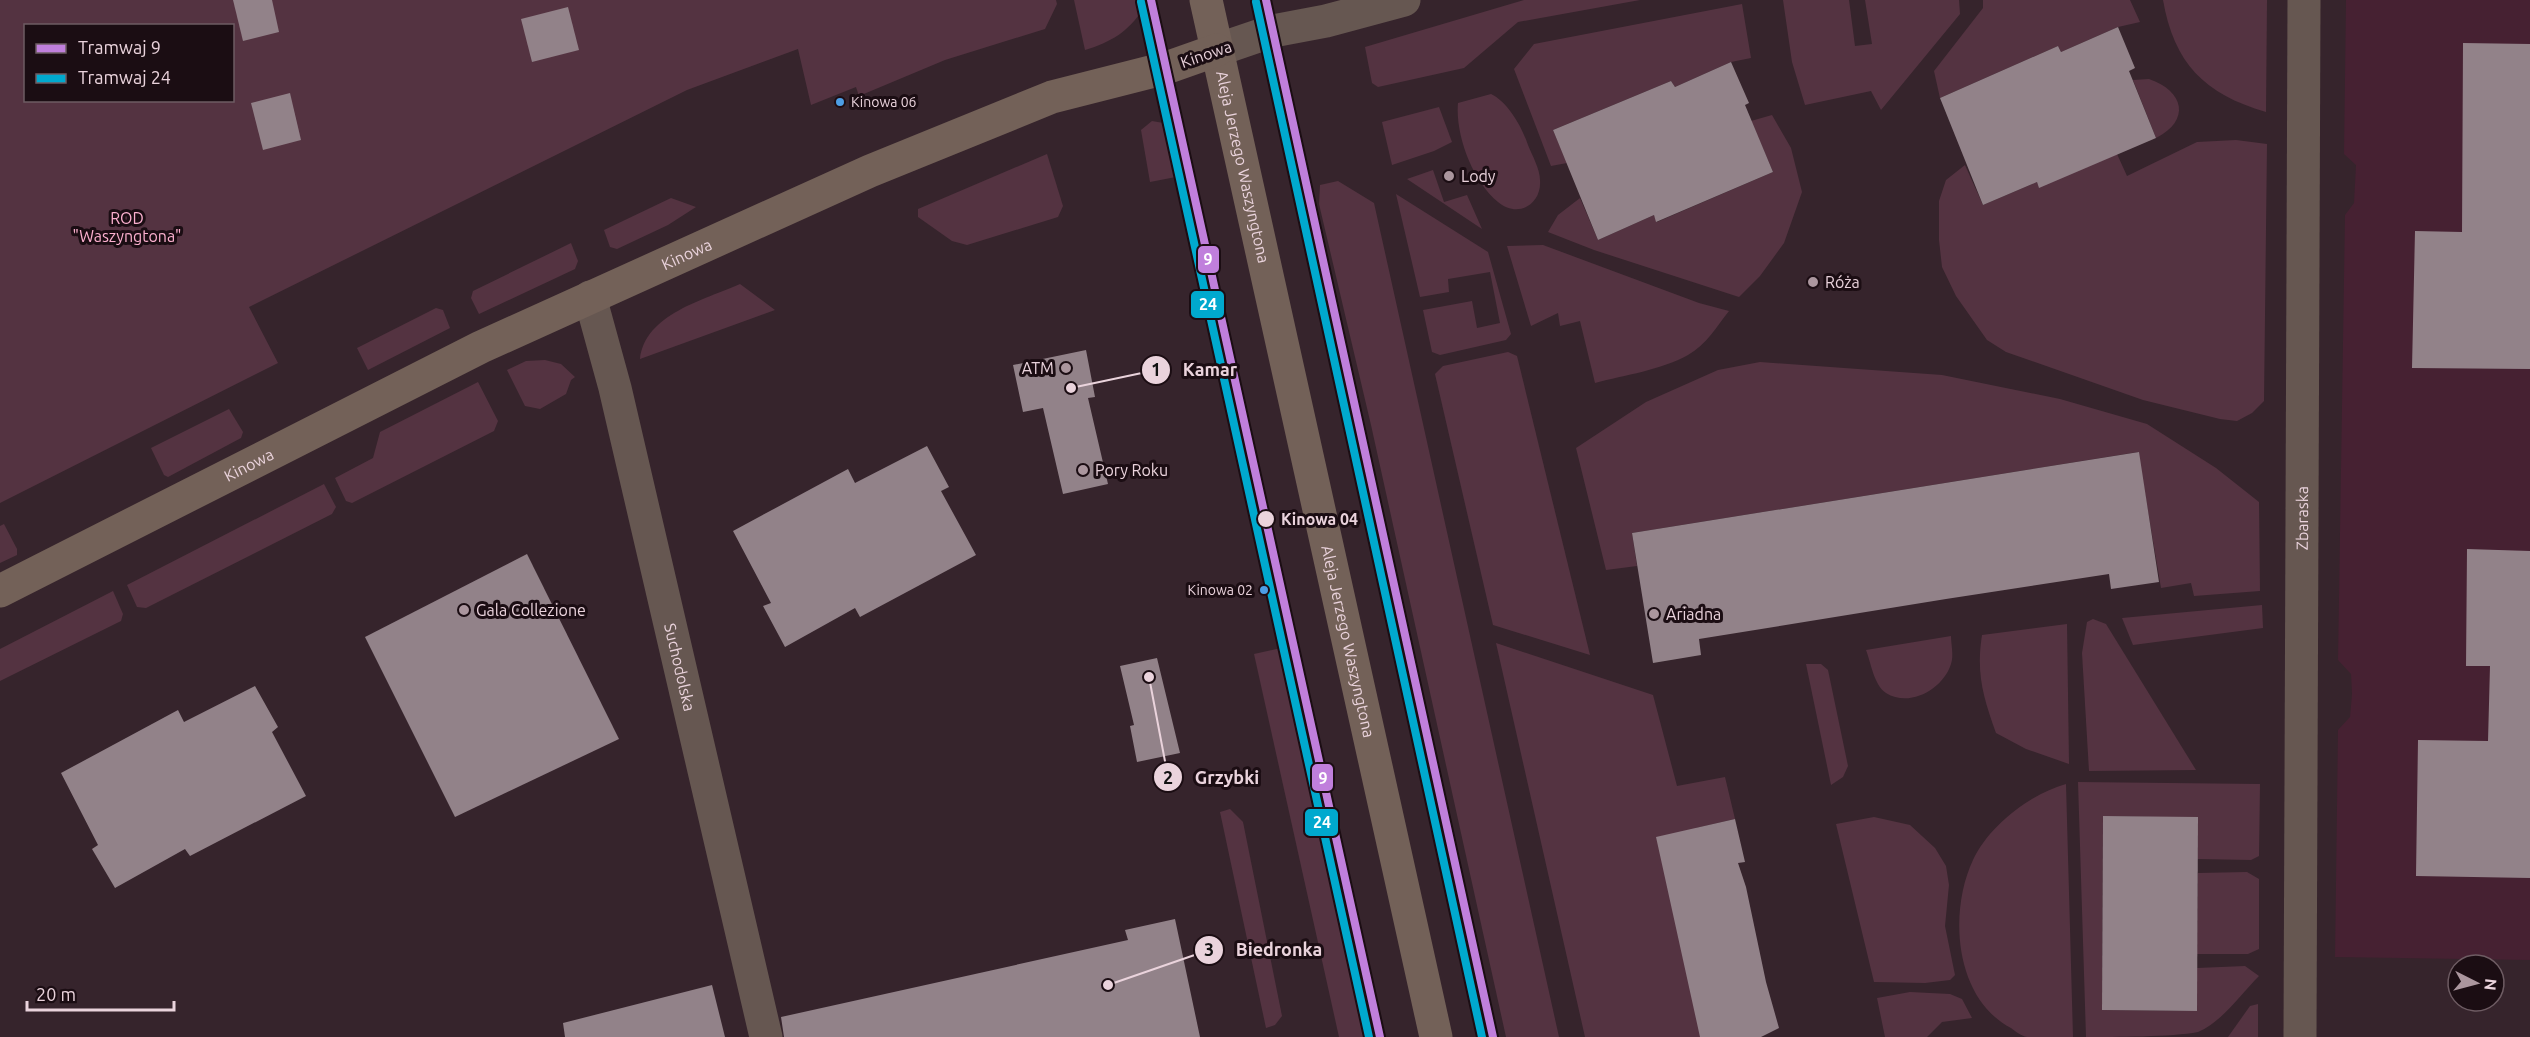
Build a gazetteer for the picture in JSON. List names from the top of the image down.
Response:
{
  "streets": {
    "street": [
      "Kinowa",
      "Aleja Jerzego Waszyngtona",
      "Zbaraska",
      "Suchodolska"
    ]
  },
  "crossings": [
    ["Kinowa", "Aleja Jerzego Waszyngtona"],
    ["Kinowa", "Suchodolska"]
  ],
  "parks": ["ROD \"Waszyngtona\""],
  "places": [
    "Kinowa 06",
    "Lody",
    "Róża",
    "ATM",
    "Kamar",
    "Pory Roku",
    "Kinowa 04",
    "Kinowa 02",
    "Gala Collezione",
    "Ariadna",
    "Grzybki",
    "Biedronka"
  ],
  "lines": ["tram line 9", "tram line 24"],
  "legend": ["Tramwaj 9", "Tramwaj 24"],
  "scale_bar": "20 m",
  "north": "right"
}
